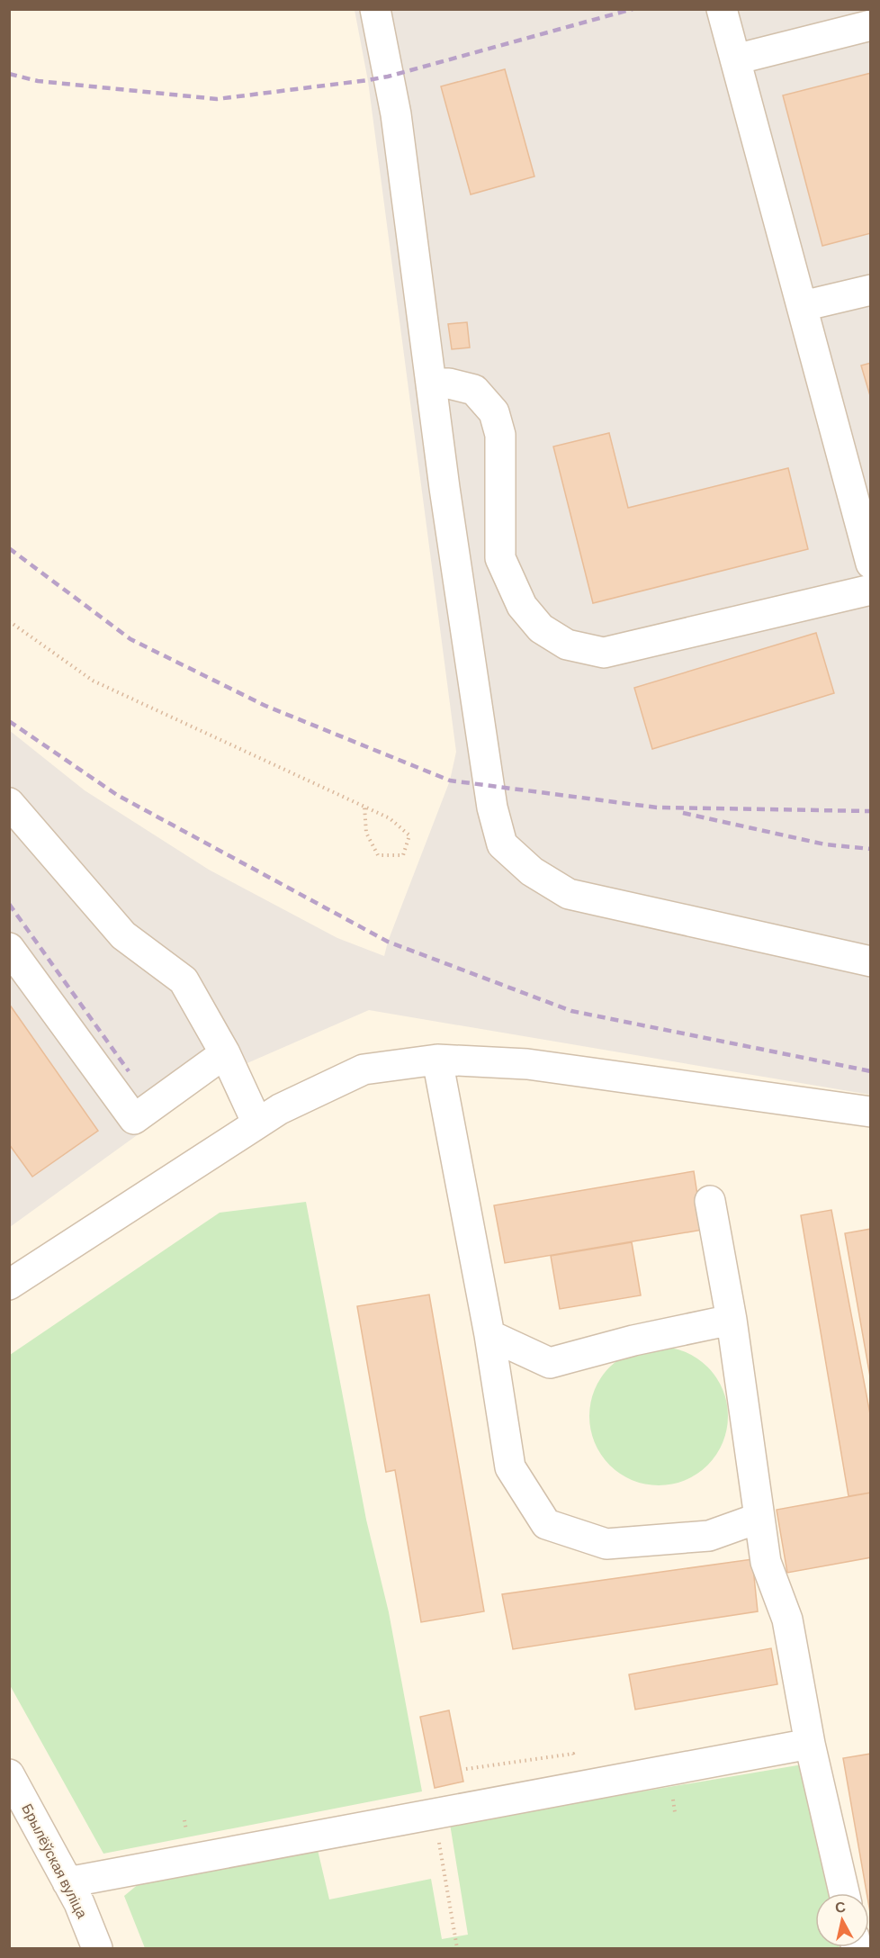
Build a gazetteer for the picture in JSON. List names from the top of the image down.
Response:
{
  "streets": {
    "street": ["Брылёўская вуліца"]
  },
  "north": "top"
}
